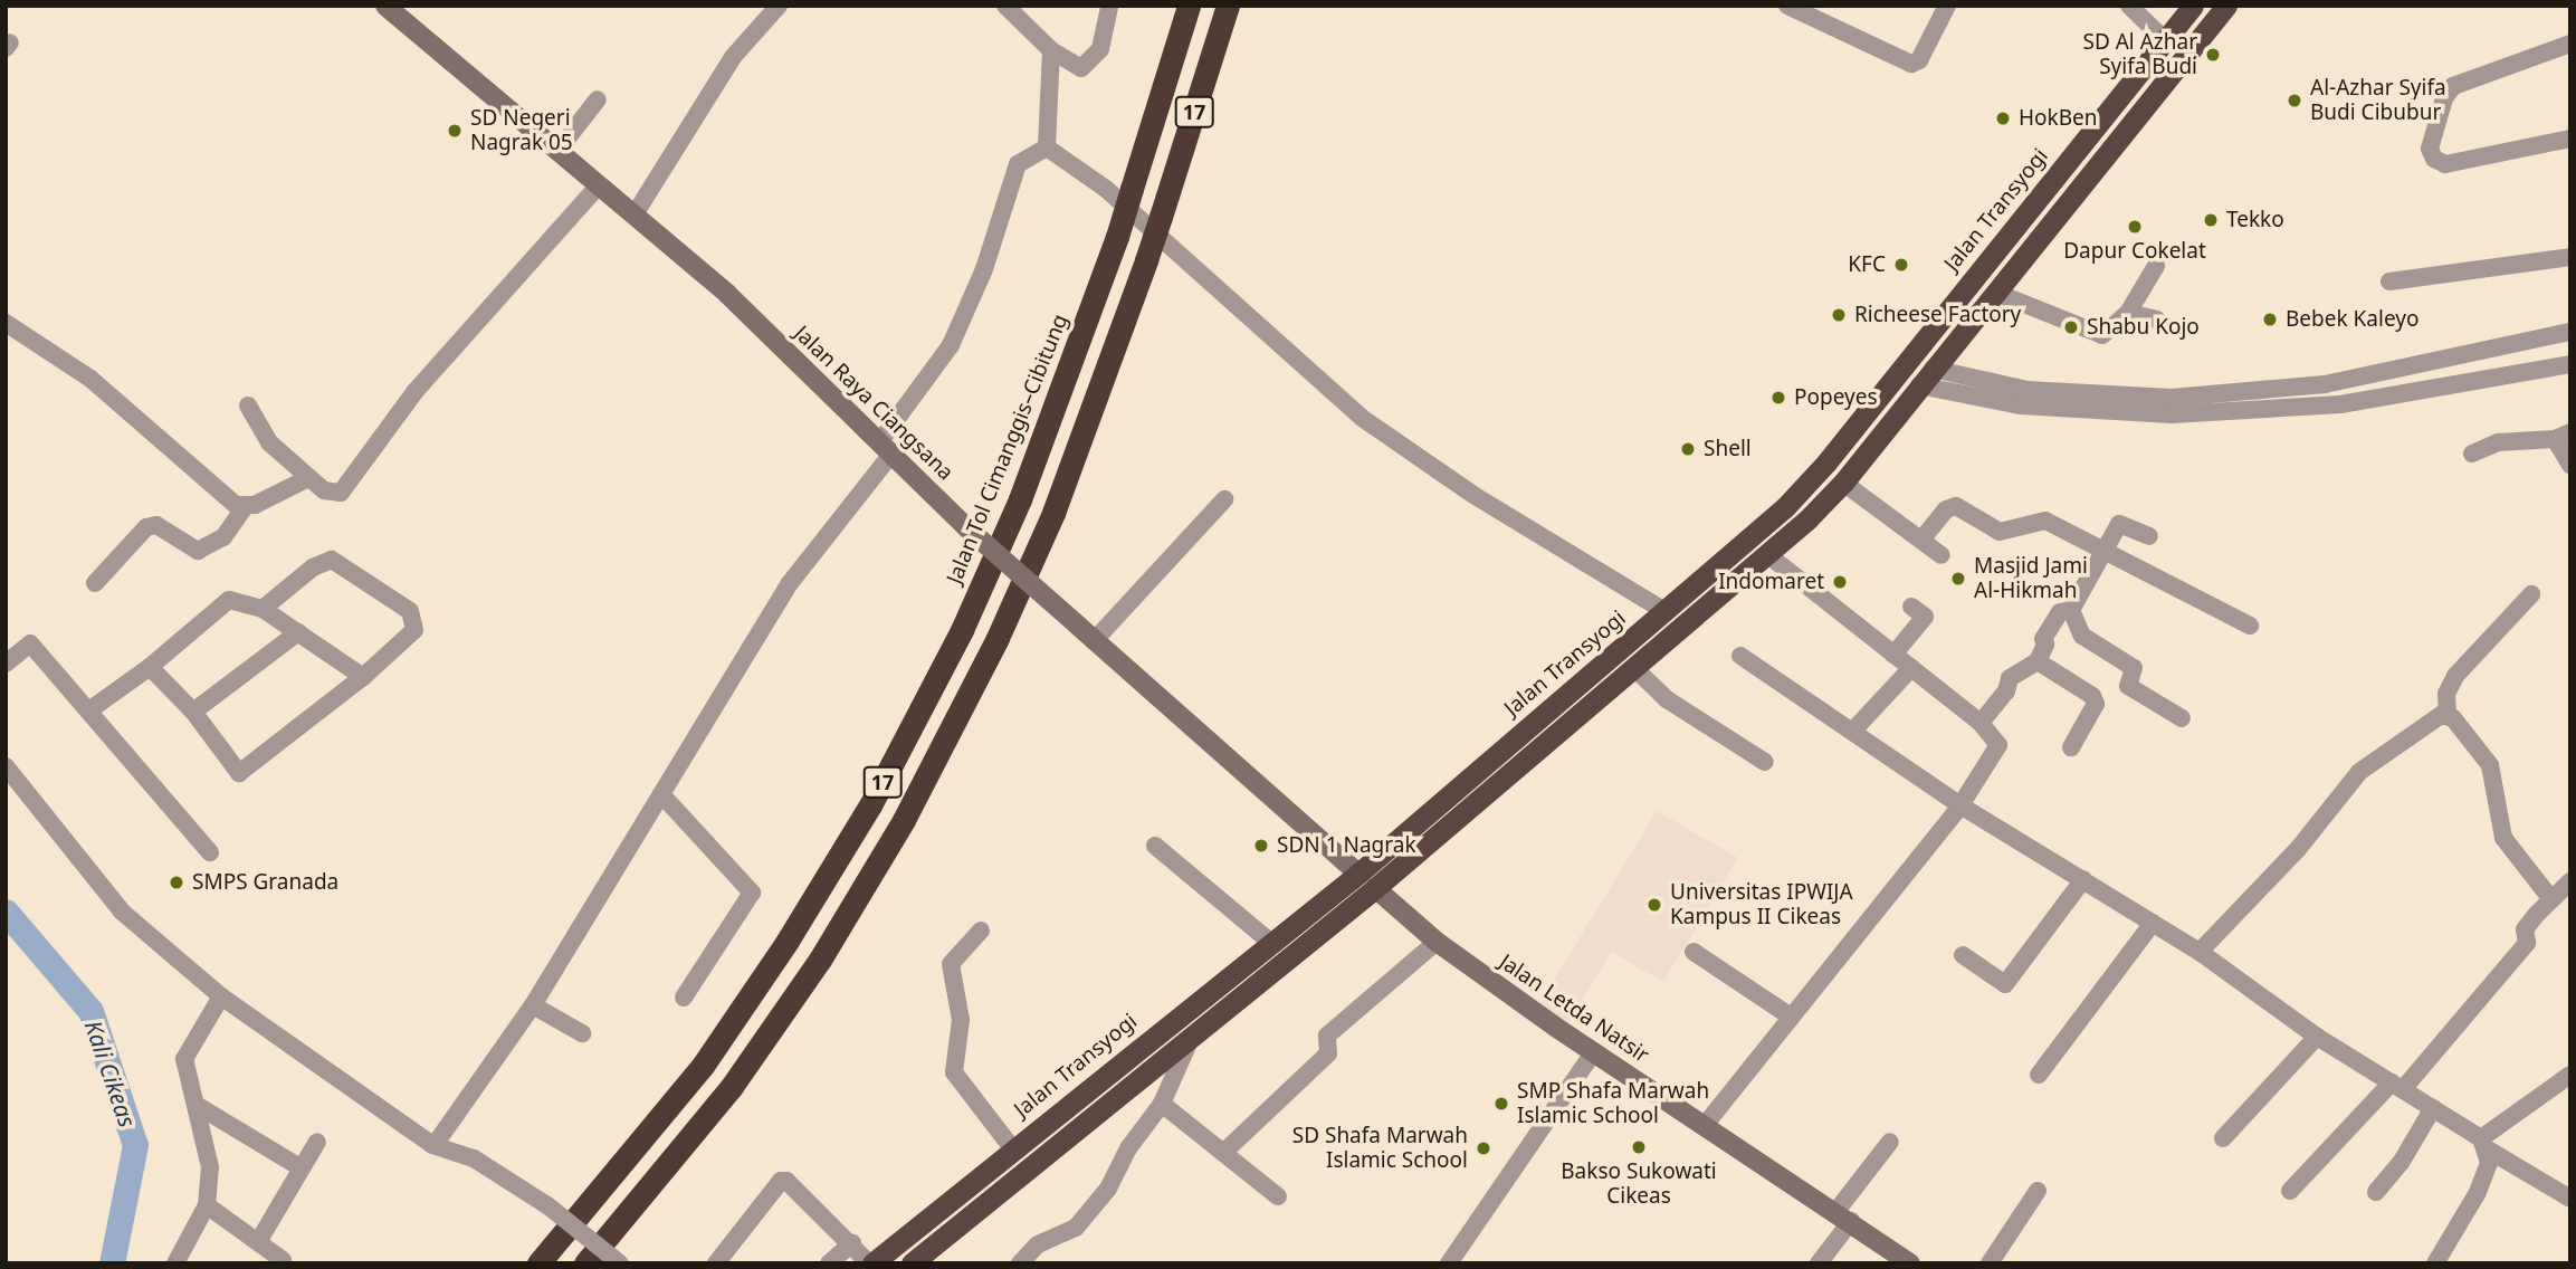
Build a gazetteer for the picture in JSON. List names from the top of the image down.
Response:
{
  "streets": {
    "highway": ["17", "Jalan Transyogi", "Jalan Tol Cimanggis–Cibitung"],
    "main road": ["Jalan Raya Ciangsana", "Jalan Letda Natsir"]
  },
  "crossings": [
    ["Jalan Transyogi", "Jalan Raya Ciangsana"]
  ],
  "water": ["Kali Cikeas"],
  "places": [
    "SD Al Azhar Syifa Budi",
    "Al-Azhar Syifa Budi Cibubur",
    "HokBen",
    "SD Negeri Nagrak 05",
    "Tekko",
    "Dapur Cokelat",
    "KFC",
    "Richeese Factory",
    "Bebek Kaleyo",
    "Shabu Kojo",
    "Popeyes",
    "Shell",
    "Masjid Jami Al-Hikmah",
    "Indomaret",
    "SDN 1 Nagrak",
    "SMPS Granada",
    "Universitas IPWIJA Kampus II Cikeas",
    "SMP Shafa Marwah Islamic School",
    "Bakso Sukowati Cikeas",
    "SD Shafa Marwah Islamic School"
  ]
}
